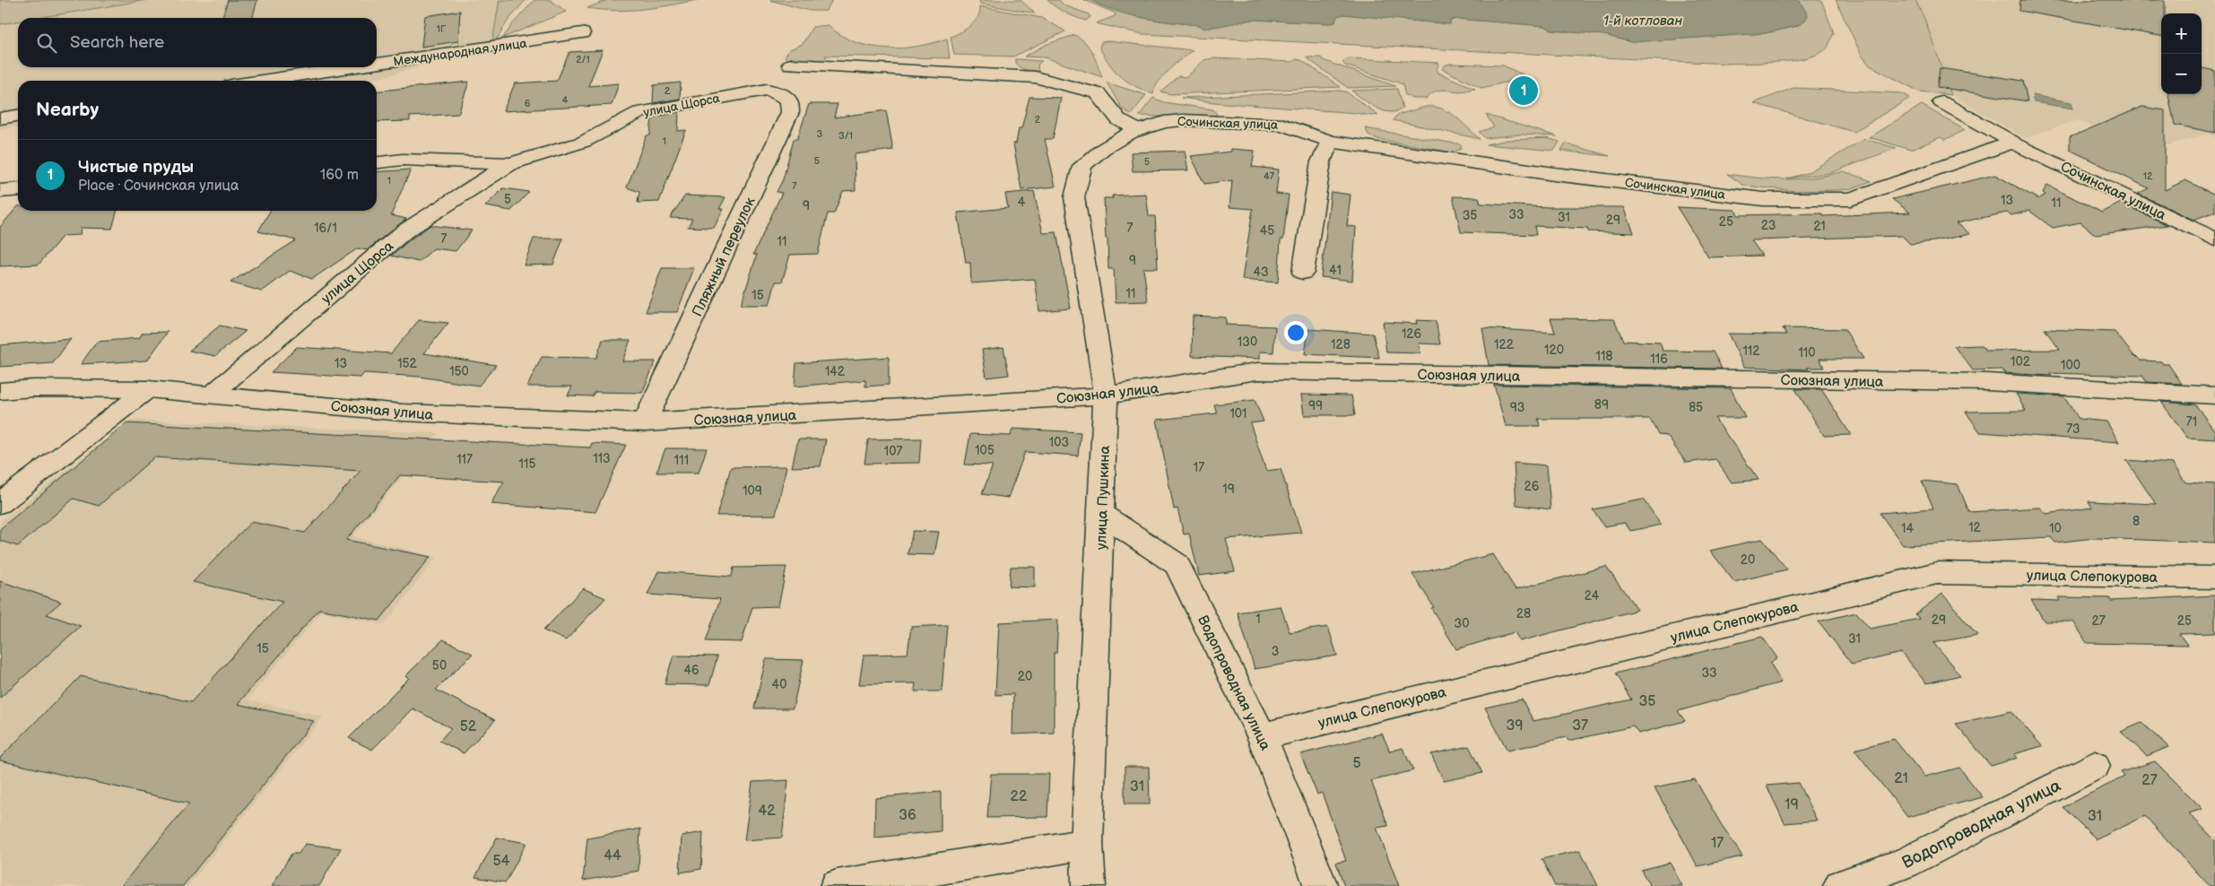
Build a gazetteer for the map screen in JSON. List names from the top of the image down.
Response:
{
  "streets": {
    "street": [
      "Международная улица",
      "улица Щорса",
      "Сочинская улица",
      "Пляжный переулок",
      "Союзная улица",
      "улица Пушкина",
      "улица Слепокурова",
      "Водопроводная улица"
    ]
  },
  "crossings": [
    ["улица Щорса", "Пляжный переулок"],
    ["улица Щорса", "Союзная улица"],
    ["Сочинская улица", "улица Пушкина"],
    ["Пляжный переулок", "Союзная улица"],
    ["Союзная улица", "улица Пушкина"],
    ["улица Пушкина", "Водопроводная улица"],
    ["улица Слепокурова", "Водопроводная улица"]
  ],
  "water": ["1-й котлован"],
  "house_numbers": [
    "1Г",
    "2/1",
    "2",
    "4",
    "6",
    "2",
    "3",
    "3/1",
    "1",
    "5",
    "5",
    "47",
    "12",
    "1",
    "7",
    "5",
    "13",
    "4",
    "11",
    "9",
    "33",
    "35",
    "31",
    "29",
    "25",
    "23",
    "21",
    "16/1",
    "7",
    "45",
    "7",
    "11",
    "9",
    "41",
    "43",
    "11",
    "15",
    "126",
    "130",
    "128",
    "122",
    "120",
    "112",
    "110",
    "118",
    "116",
    "102",
    "13",
    "152",
    "100",
    "150",
    "142",
    "89",
    "99",
    "93",
    "85",
    "101",
    "71",
    "73",
    "103",
    "105",
    "107",
    "113",
    "117",
    "111",
    "115",
    "17",
    "26",
    "19",
    "109",
    "8",
    "12",
    "14",
    "10",
    "20",
    "24",
    "28",
    "1",
    "29",
    "27",
    "25",
    "30",
    "31",
    "15",
    "3",
    "50",
    "46",
    "33",
    "20",
    "40",
    "35",
    "39",
    "37",
    "52",
    "5",
    "21",
    "27",
    "31",
    "22",
    "19",
    "42",
    "36",
    "31",
    "17",
    "44",
    "54"
  ],
  "page": {
    "map_buttons": ["+", "−"],
    "search": "Search here",
    "pins": "1",
    "heading": "Nearby",
    "list": [
      {
        "mark": "1",
        "name": "Чистые пруды",
        "note": "Place · Сочинская улица",
        "value": "160 m"
      }
    ]
  }
}
